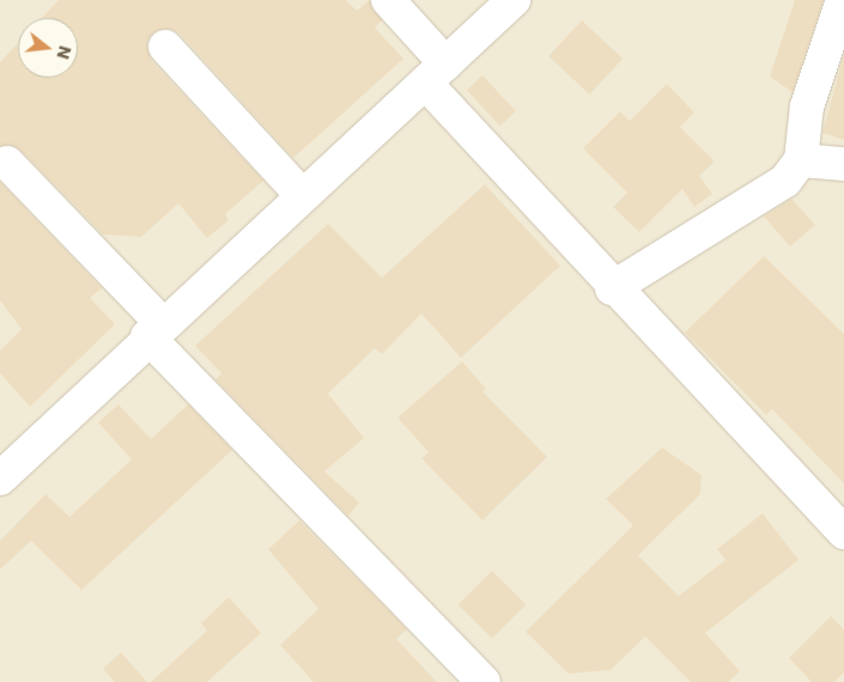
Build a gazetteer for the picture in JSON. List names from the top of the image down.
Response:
{
  "north": "right"
}
